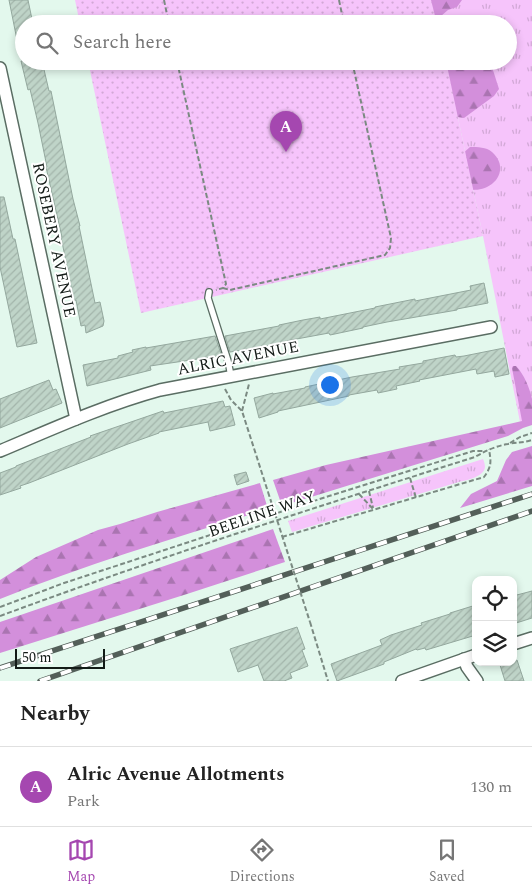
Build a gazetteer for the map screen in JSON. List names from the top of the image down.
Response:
{
  "streets": {
    "street": ["ROSEBERY AVENUE", "ALRIC AVENUE"],
    "path": ["BEELINE WAY"]
  },
  "crossings": [
    ["ROSEBERY AVENUE", "ALRIC AVENUE"]
  ],
  "scale_bar": "50 m",
  "page": {
    "search": "Search here",
    "pins": "A",
    "scale": "50 m",
    "heading": "Nearby",
    "list": [
      {
        "mark": "A",
        "name": "Alric Avenue Allotments",
        "note": "Park",
        "value": "130 m"
      }
    ],
    "nav": ["Map", "Directions", "Saved"]
  }
}
